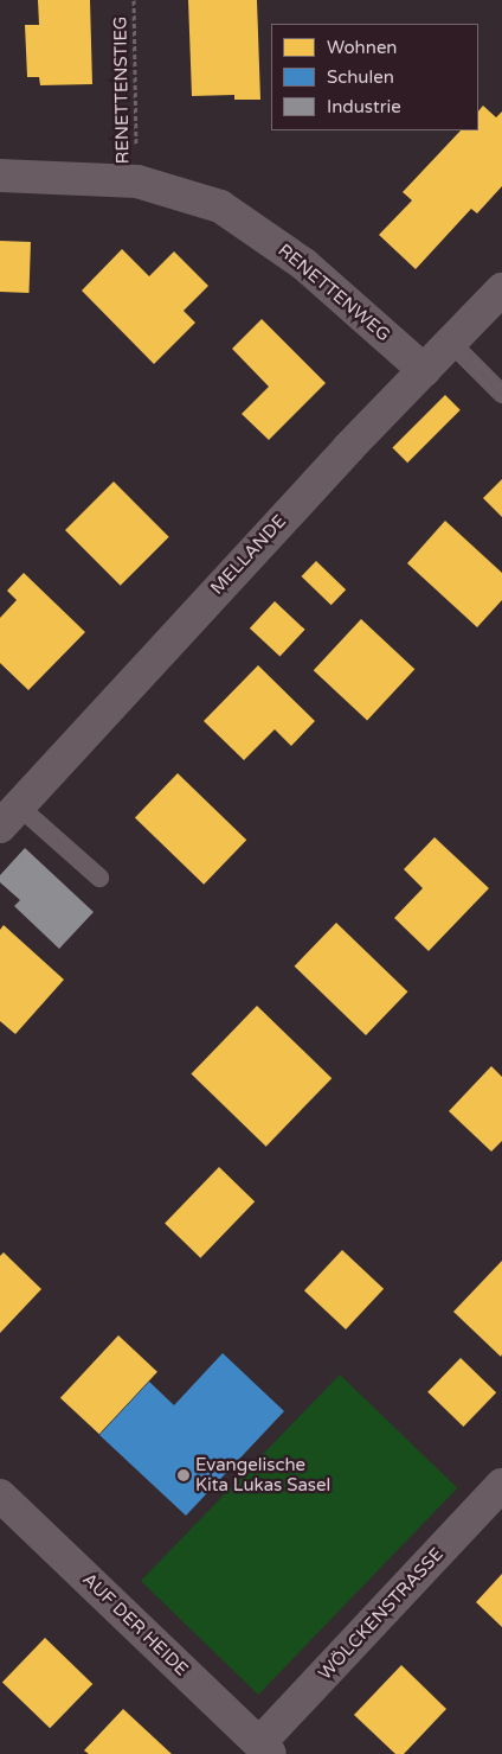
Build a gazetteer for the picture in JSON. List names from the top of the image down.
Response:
{
  "streets": {
    "street": [
      "RENETTENWEG",
      "MELLANDE",
      "WÖLCKENSTRASSE",
      "AUF DER HEIDE"
    ],
    "path": ["RENETTENSTIEG"]
  },
  "crossings": [
    ["RENETTENSTIEG", "RENETTENWEG"],
    ["RENETTENWEG", "MELLANDE"],
    ["WÖLCKENSTRASSE", "AUF DER HEIDE"]
  ],
  "places": ["Evangelische Kita Lukas Sasel"],
  "legend": ["Wohnen", "Schulen", "Industrie"]
}
